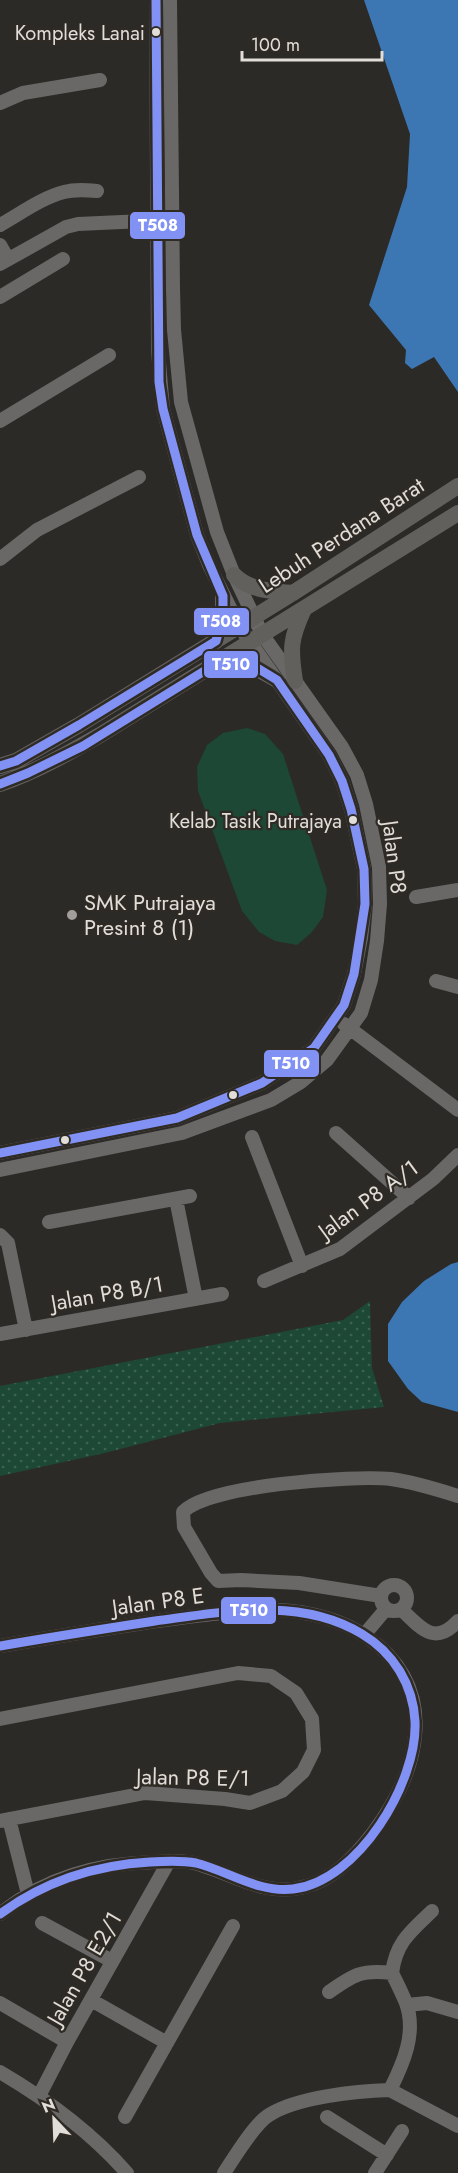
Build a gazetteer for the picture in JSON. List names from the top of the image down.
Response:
{
  "streets": {
    "main road": ["Lebuh Perdana Barat"],
    "street": [
      "Jalan P8",
      "Jalan P8 A/1",
      "Jalan P8 B/1",
      "Jalan P8 E",
      "Jalan P8 E/1",
      "Jalan P8 E2/1"
    ]
  },
  "crossings": [
    ["Lebuh Perdana Barat", "Jalan P8"],
    ["Jalan P8 E", "Jalan P8 E/1"],
    ["Jalan P8 E", "Jalan P8 E2/1"]
  ],
  "places": ["Kompleks Lanai", "Kelab Tasik Putrajaya", "SMK Putrajaya Presint 8 (1)"],
  "lines": ["transit line T508", "transit line T510"],
  "scale_bar": "100 m",
  "north": "top left"
}
